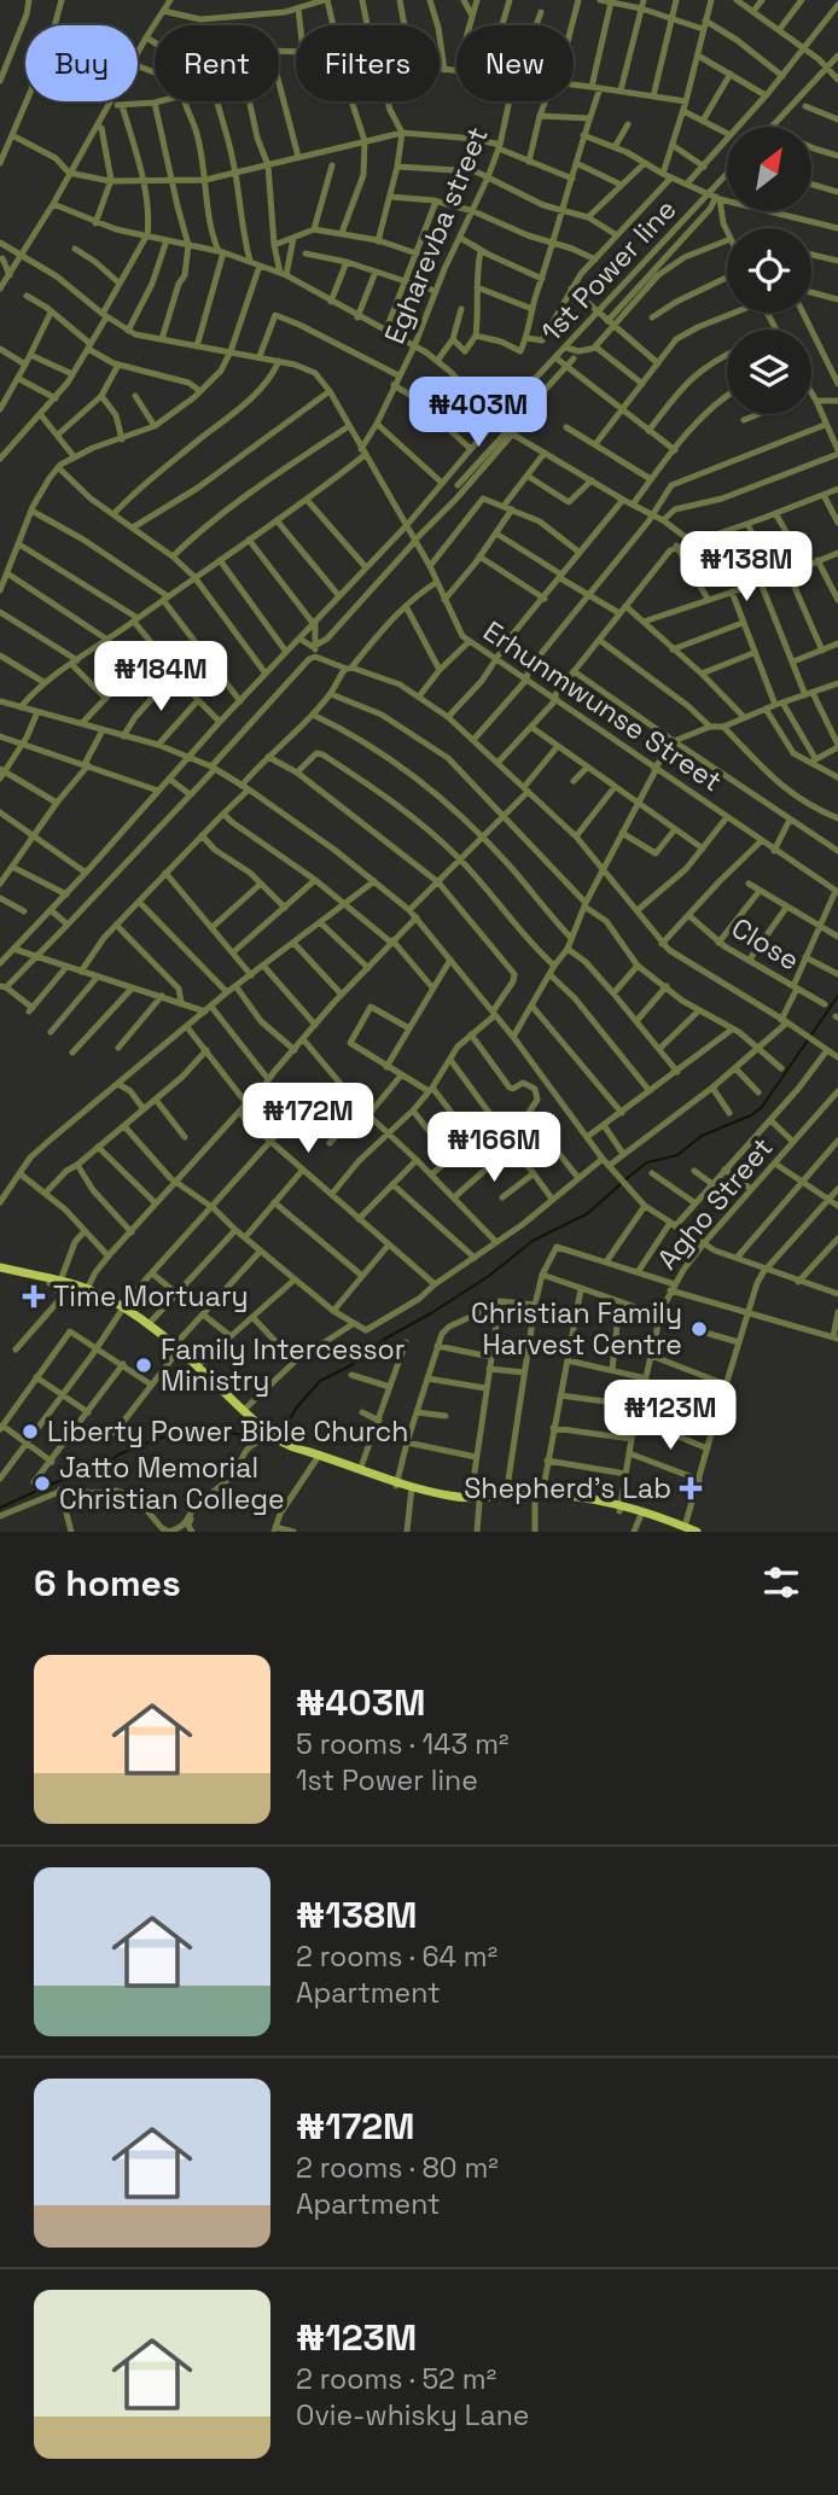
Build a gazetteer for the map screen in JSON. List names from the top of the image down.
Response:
{
  "streets": {
    "street": [
      "Egharevba street",
      "1st Power line",
      "Erhunmwunse Street",
      "Close",
      "Agho Street"
    ]
  },
  "crossings": [
    ["Egharevba street", "Erhunmwunse Street"],
    ["1st Power line", "Erhunmwunse Street"]
  ],
  "places": {
    "health": ["Time Mortuary", "Shepherd's Lab"],
    "other": [
      "Christian Family Harvest Centre",
      "Family Intercessor Ministry",
      "Liberty Power Bible Church",
      "Jatto Memorial Christian College"
    ]
  },
  "north": "top right",
  "page": {
    "chip": [
      "Buy",
      "Rent",
      "Filters",
      "New"
    ],
    "price": [
      "₦403M",
      "₦138M",
      "₦184M",
      "₦172M",
      "₦166M",
      "₦123M"
    ],
    "heading": "6 homes",
    "list": [
      {
        "name": "₦403M",
        "note": "5 rooms · 143 m² · 1st Power line"
      },
      {
        "name": "₦138M",
        "note": "2 rooms · 64 m² · Apartment"
      },
      {
        "name": "₦172M",
        "note": "2 rooms · 80 m² · Apartment"
      },
      {
        "name": "₦123M",
        "note": "2 rooms · 52 m² · Ovie-whisky Lane"
      }
    ]
  }
}
